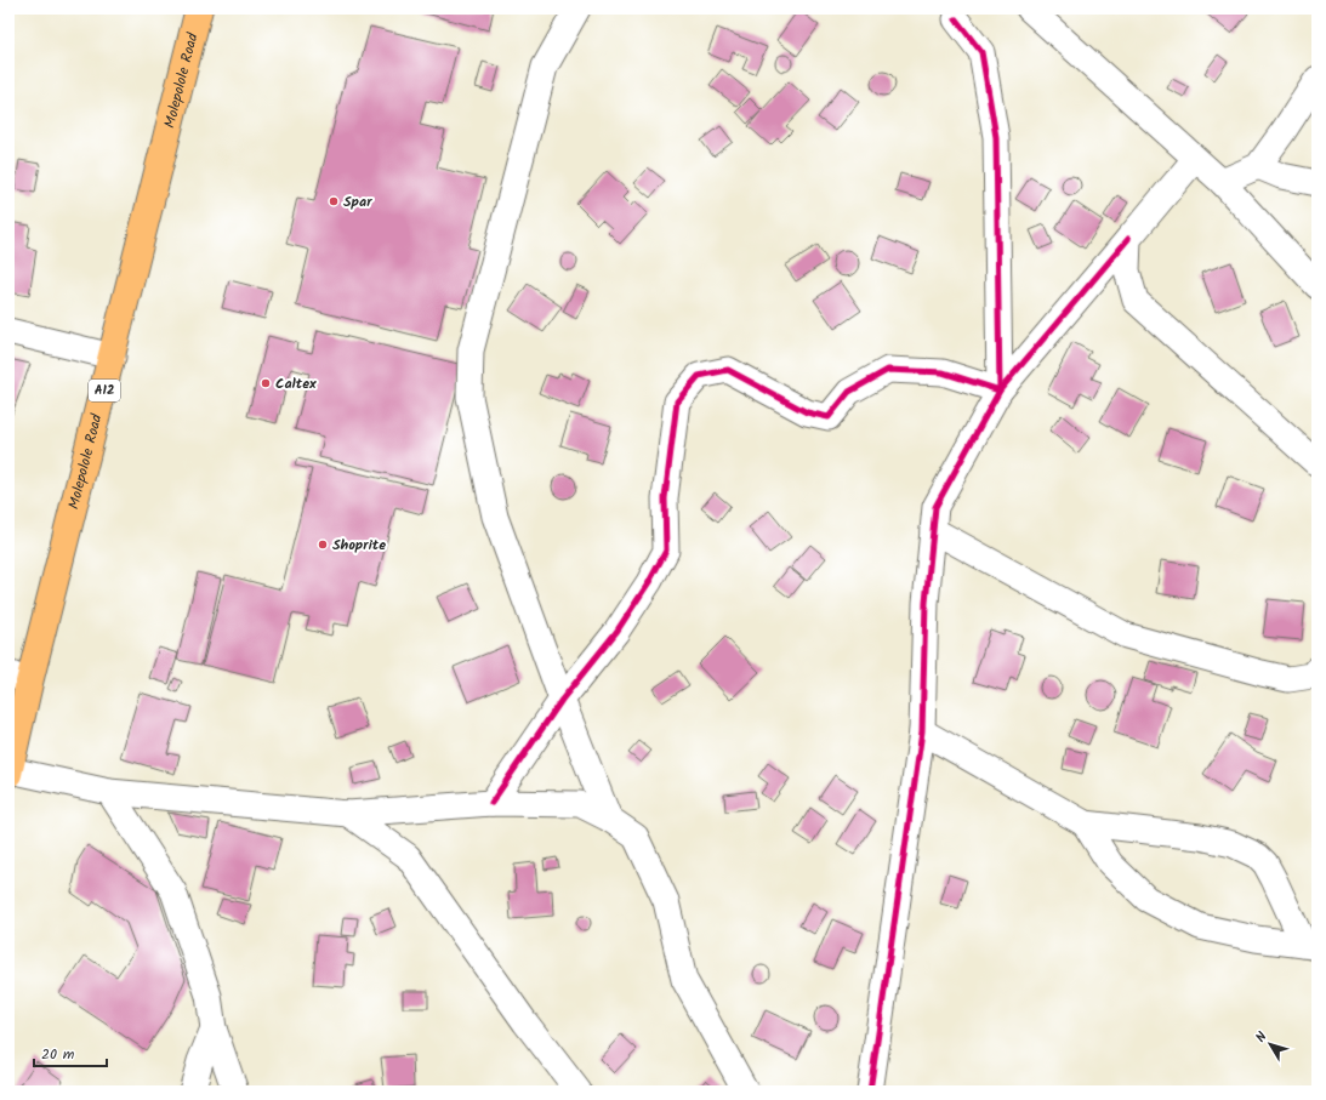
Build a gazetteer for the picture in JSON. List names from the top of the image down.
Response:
{
  "streets": {
    "main road": ["Molepolole Road", "A12"]
  },
  "places": ["Spar", "Caltex", "Shoprite"],
  "scale_bar": "20 m",
  "north": "top left"
}
